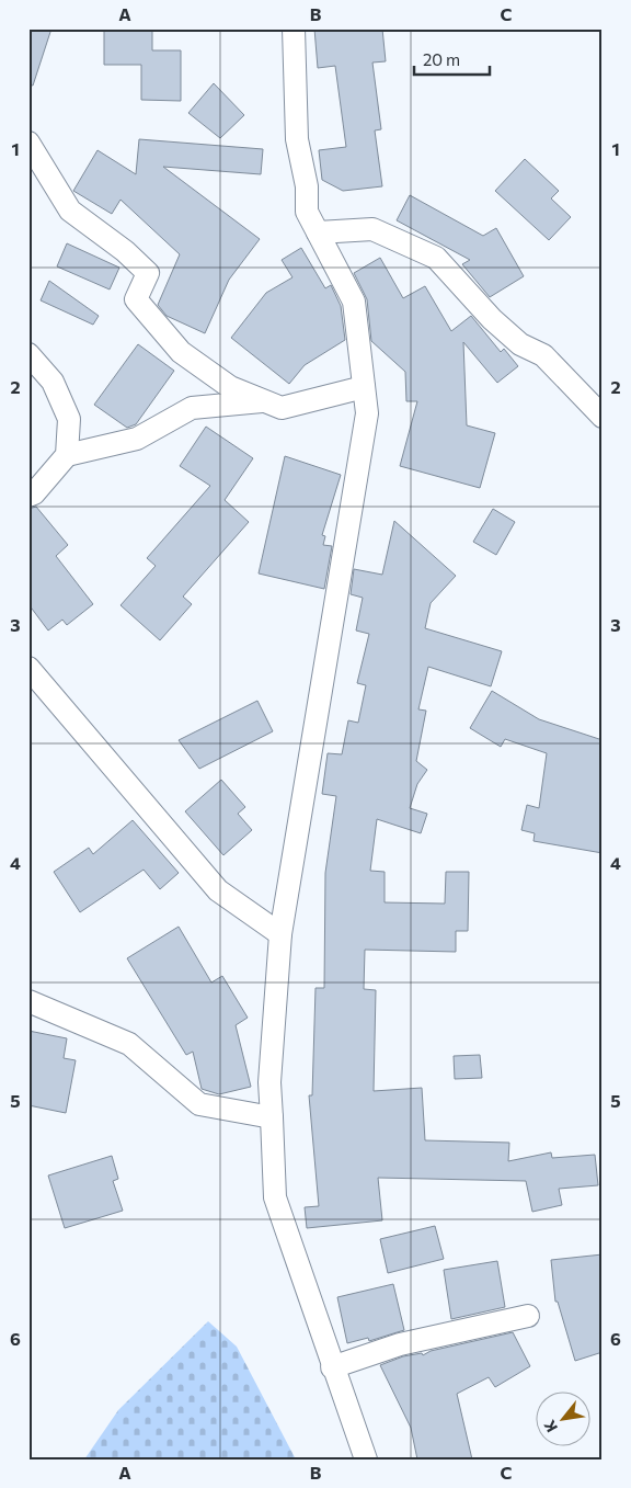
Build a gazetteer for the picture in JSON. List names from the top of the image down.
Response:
{
  "scale_bar": "20 m",
  "north": "bottom left",
  "grid": {
    "columns": ["A", "B", "C"],
    "rows": [
      "1",
      "2",
      "3",
      "4",
      "5",
      "6"
    ]
  }
}
